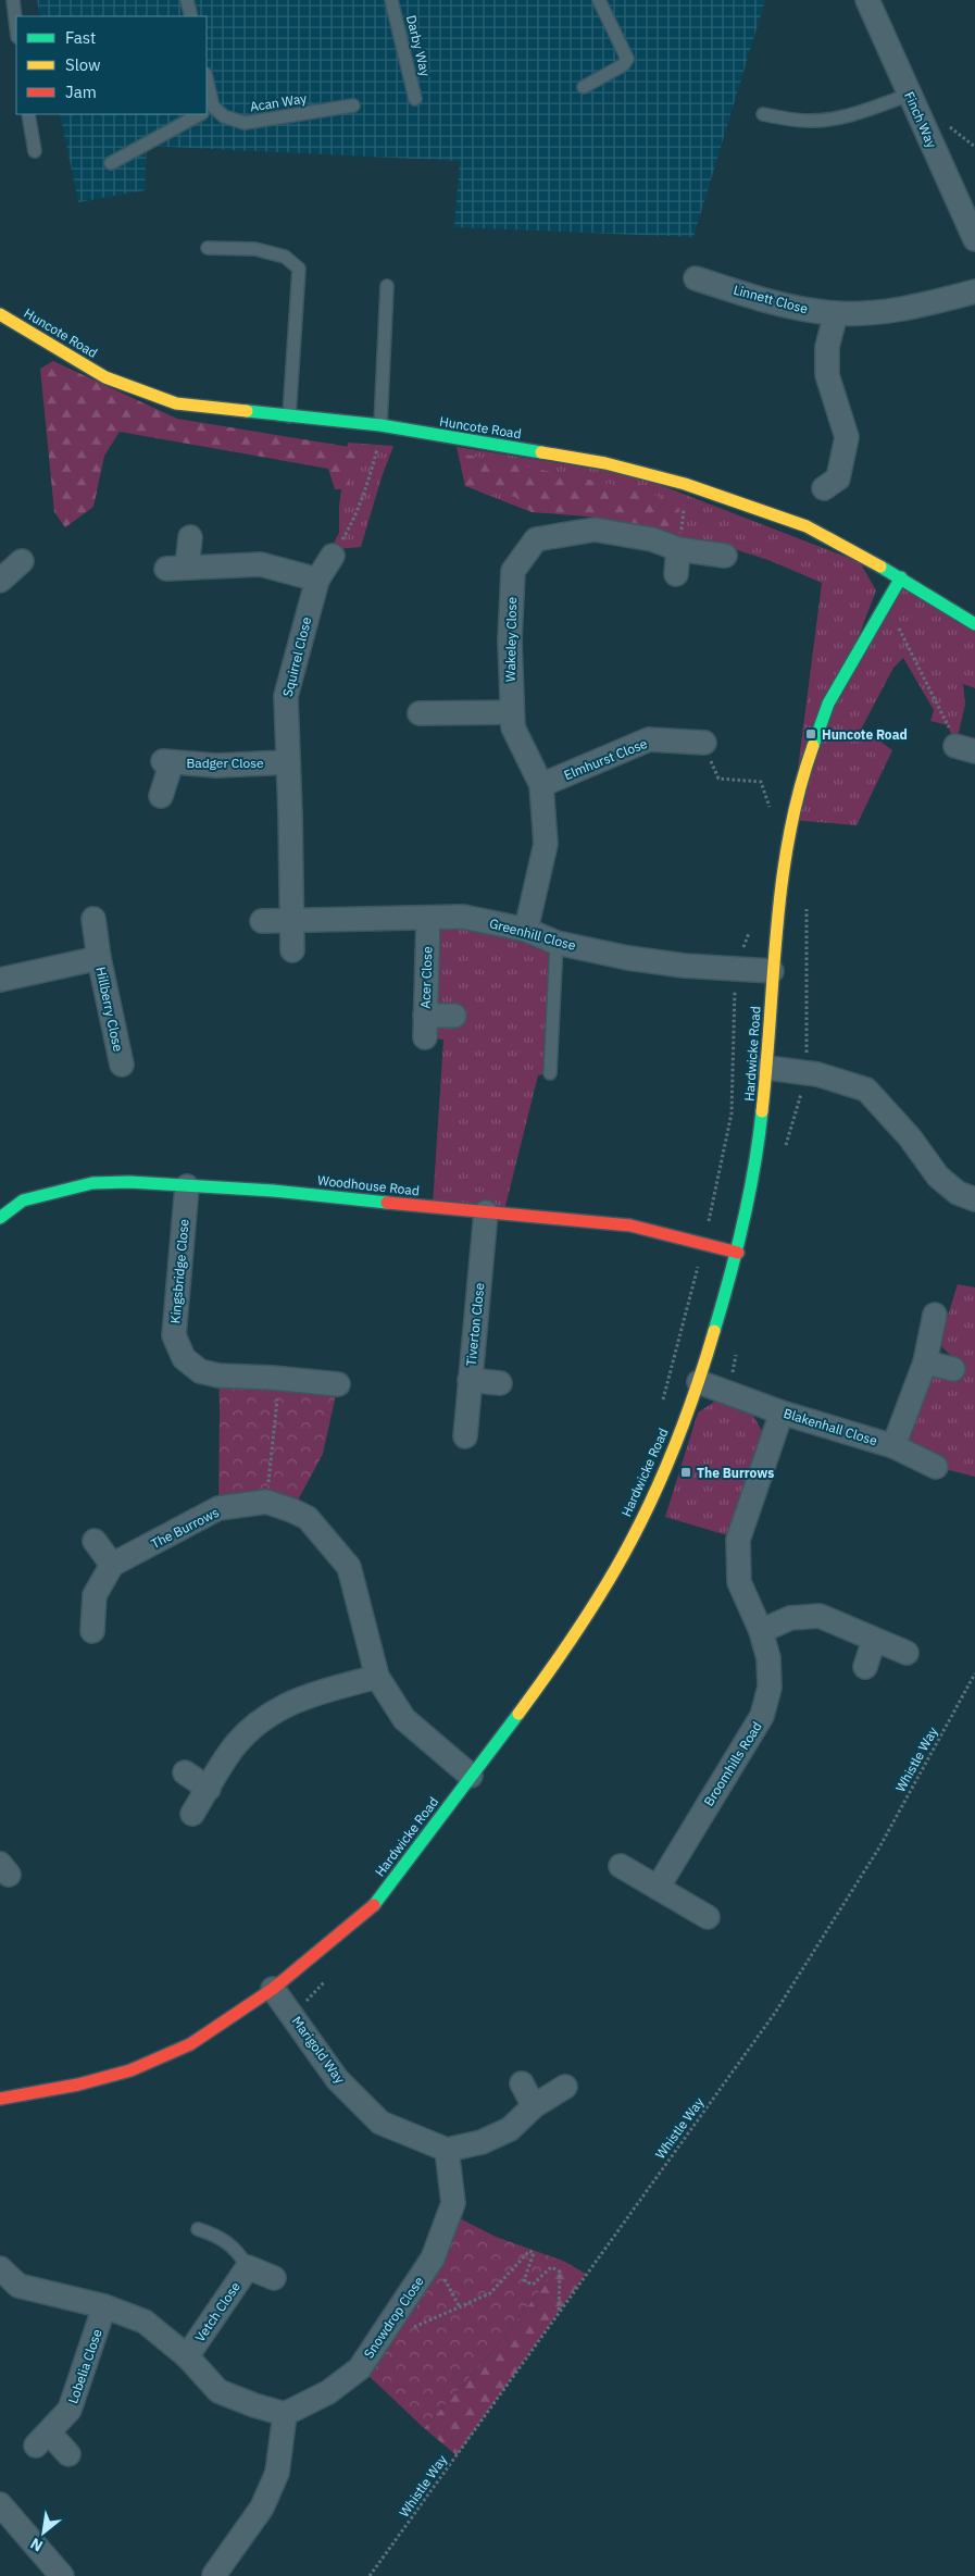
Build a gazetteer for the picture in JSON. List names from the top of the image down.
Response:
{
  "streets": {
    "street": [
      "Finch Way",
      "Linnett Close",
      "Huncote Road",
      "Wakeley Close",
      "Squirrel Close",
      "Elmhurst Close",
      "Badger Close",
      "Greenhill Close",
      "Acer Close",
      "Hillberry Close",
      "Hardwicke Road",
      "Woodhouse Road",
      "Kingsbridge Close",
      "Tiverton Close",
      "Blakenhall Close",
      "The Burrows",
      "Broomhills Road",
      "Marigold Way",
      "Vetch Close",
      "Snowdrop Close",
      "Lobelia Close"
    ],
    "lane": ["Darby Way", "Acan Way"],
    "path": ["Whistle Way"]
  },
  "crossings": [
    ["Huncote Road", "Hardwicke Road"],
    ["Wakeley Close", "Elmhurst Close"],
    ["Wakeley Close", "Greenhill Close"],
    ["Squirrel Close", "Badger Close"],
    ["Squirrel Close", "Greenhill Close"],
    ["Greenhill Close", "Acer Close"],
    ["Greenhill Close", "Hardwicke Road"],
    ["Hardwicke Road", "Woodhouse Road"],
    ["Hardwicke Road", "Blakenhall Close"],
    ["Hardwicke Road", "The Burrows"],
    ["Hardwicke Road", "Marigold Way"],
    ["Woodhouse Road", "Kingsbridge Close"],
    ["Woodhouse Road", "Tiverton Close"],
    ["Blakenhall Close", "Broomhills Road"],
    ["Marigold Way", "Snowdrop Close"]
  ],
  "places": {
    "transit": ["Huncote Road", "The Burrows"]
  },
  "legend": ["Fast", "Slow", "Jam"],
  "north": "bottom left"
}
